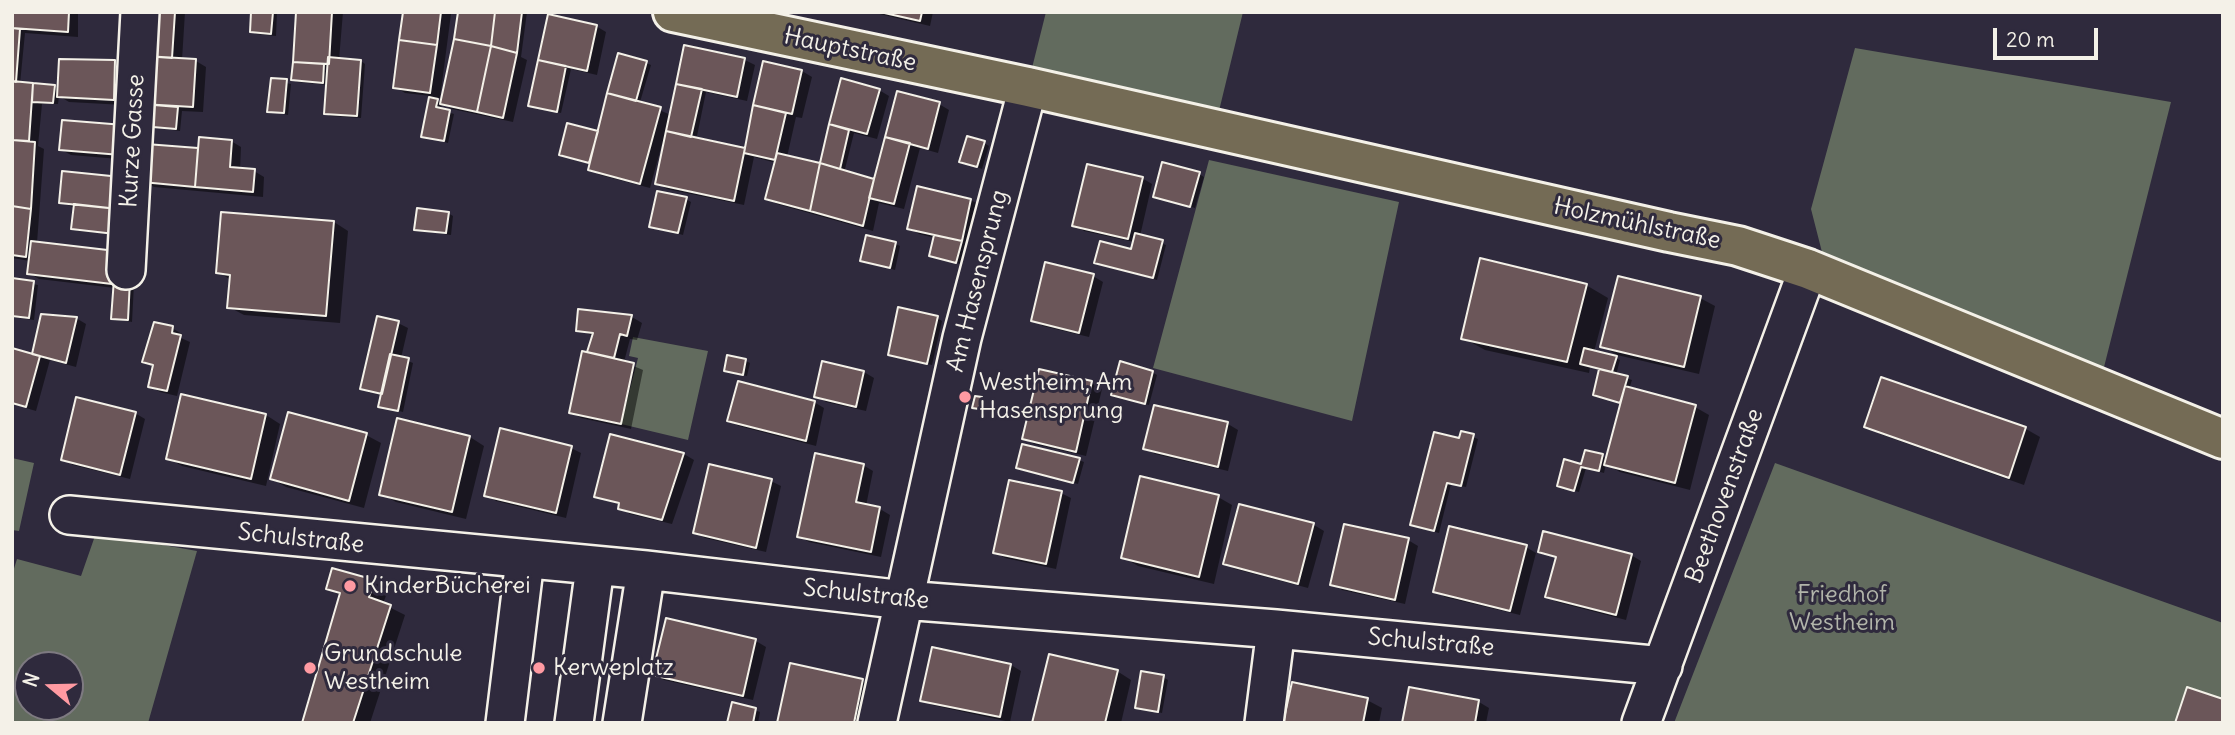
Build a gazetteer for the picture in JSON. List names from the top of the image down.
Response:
{
  "streets": {
    "main road": ["Hauptstraße", "Holzmühlstraße"],
    "street": [
      "Kurze Gasse",
      "Am Hasensprung",
      "Beethovenstraße",
      "Schulstraße"
    ]
  },
  "crossings": [
    ["Hauptstraße", "Holzmühlstraße"],
    ["Hauptstraße", "Am Hasensprung"],
    ["Holzmühlstraße", "Am Hasensprung"],
    ["Holzmühlstraße", "Beethovenstraße"],
    ["Am Hasensprung", "Schulstraße"],
    ["Beethovenstraße", "Schulstraße"]
  ],
  "parks": ["Friedhof Westheim"],
  "places": [
    "Westheim, Am Hasensprung",
    "KinderBücherei",
    "Grundschule Westheim",
    "Kerweplatz"
  ],
  "scale_bar": "20 m",
  "north": "left"
}
